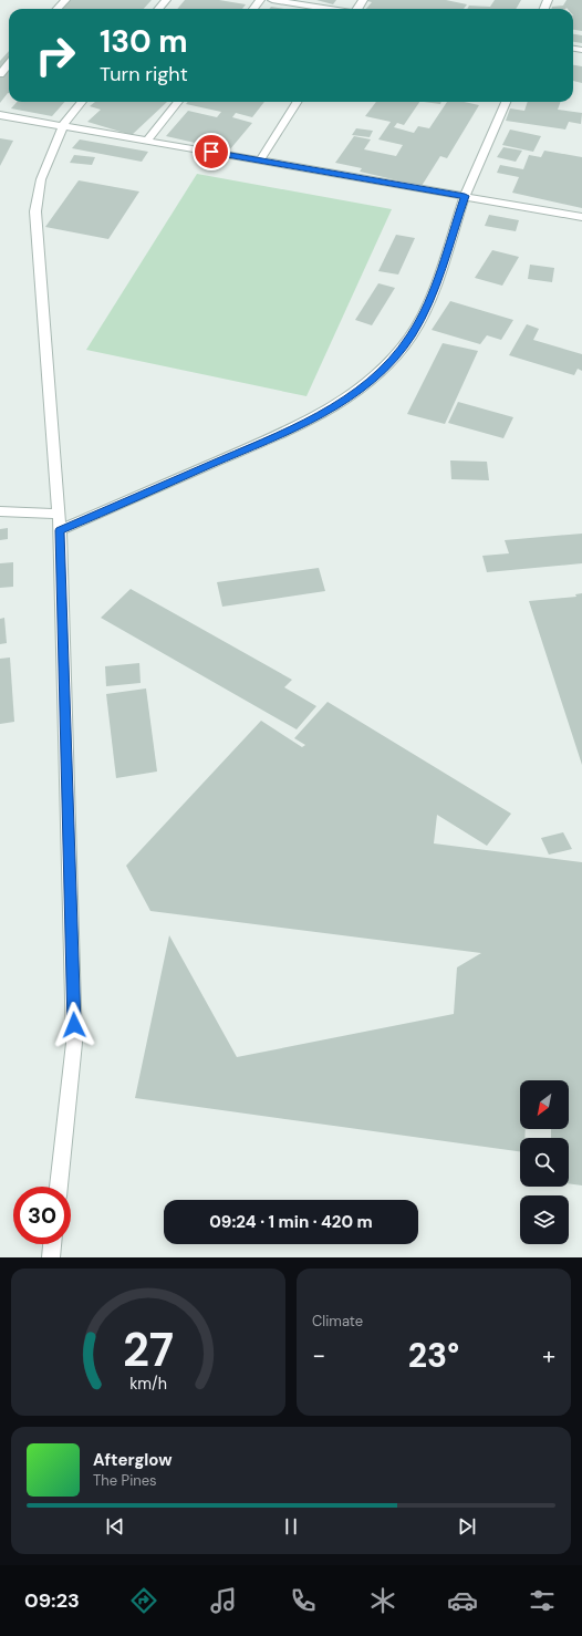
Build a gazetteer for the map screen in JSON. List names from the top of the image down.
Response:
{
  "north": "bottom left",
  "page": {
    "turn": ["130 m", "Turn right"],
    "limit": "30",
    "trip": "09:24 · 1 min · 420 m",
    "tile": "Climate",
    "heat": ["−", "23°", "+"],
    "song": ["Afterglow", "The Pines"],
    "tabs": "09:23",
    "gauge": ["27", "km/h"]
  }
}
